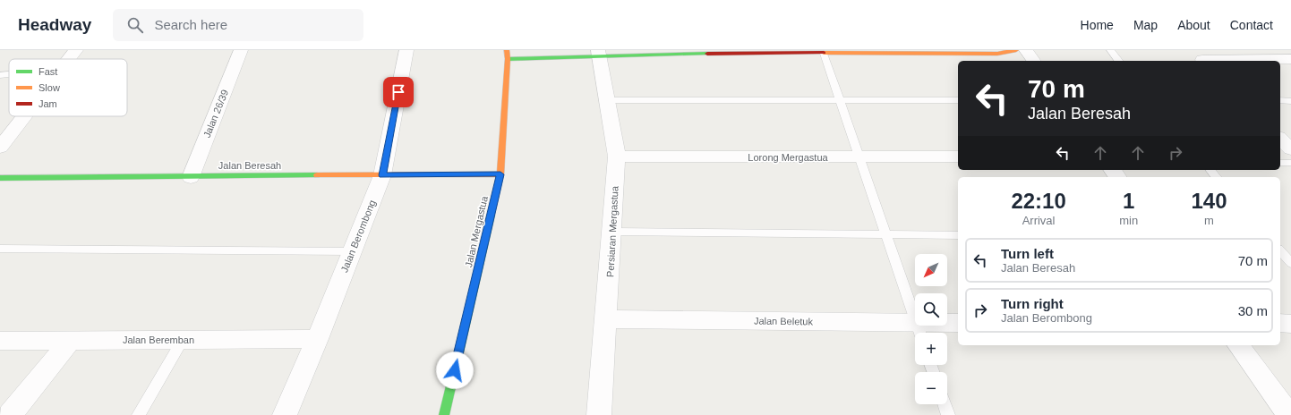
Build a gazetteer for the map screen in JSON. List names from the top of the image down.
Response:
{
  "streets": {
    "street": [
      "Jalan 26/39",
      "Lorong Mergastua",
      "Jalan Beresah",
      "Jalan Mergastua",
      "Persiaran Mergastua",
      "Jalan Berombong",
      "Jalan Beletuk",
      "Jalan Beremban"
    ]
  },
  "crossings": [
    ["Jalan 26/39", "Jalan Beresah"],
    ["Lorong Mergastua", "Persiaran Mergastua"],
    ["Jalan Beresah", "Jalan Mergastua"],
    ["Jalan Beresah", "Jalan Berombong"],
    ["Persiaran Mergastua", "Jalan Beletuk"],
    ["Jalan Berombong", "Jalan Beremban"]
  ],
  "legend": ["Fast", "Slow", "Jam"],
  "north": "bottom left",
  "page": {
    "header": "Headway",
    "search": "Search here",
    "nav": [
      "Home",
      "Map",
      "About",
      "Contact"
    ],
    "turn": ["70 m", "Jalan Beresah"],
    "eta": [
      "22:10",
      "Arrival",
      "1",
      "min",
      "140",
      "m"
    ],
    "list": [
      {
        "name": "Turn left",
        "note": "Jalan Beresah",
        "value": "70 m"
      },
      {
        "name": "Turn right",
        "note": "Jalan Berombong",
        "value": "30 m"
      }
    ],
    "map_buttons": ["+", "−"]
  }
}
